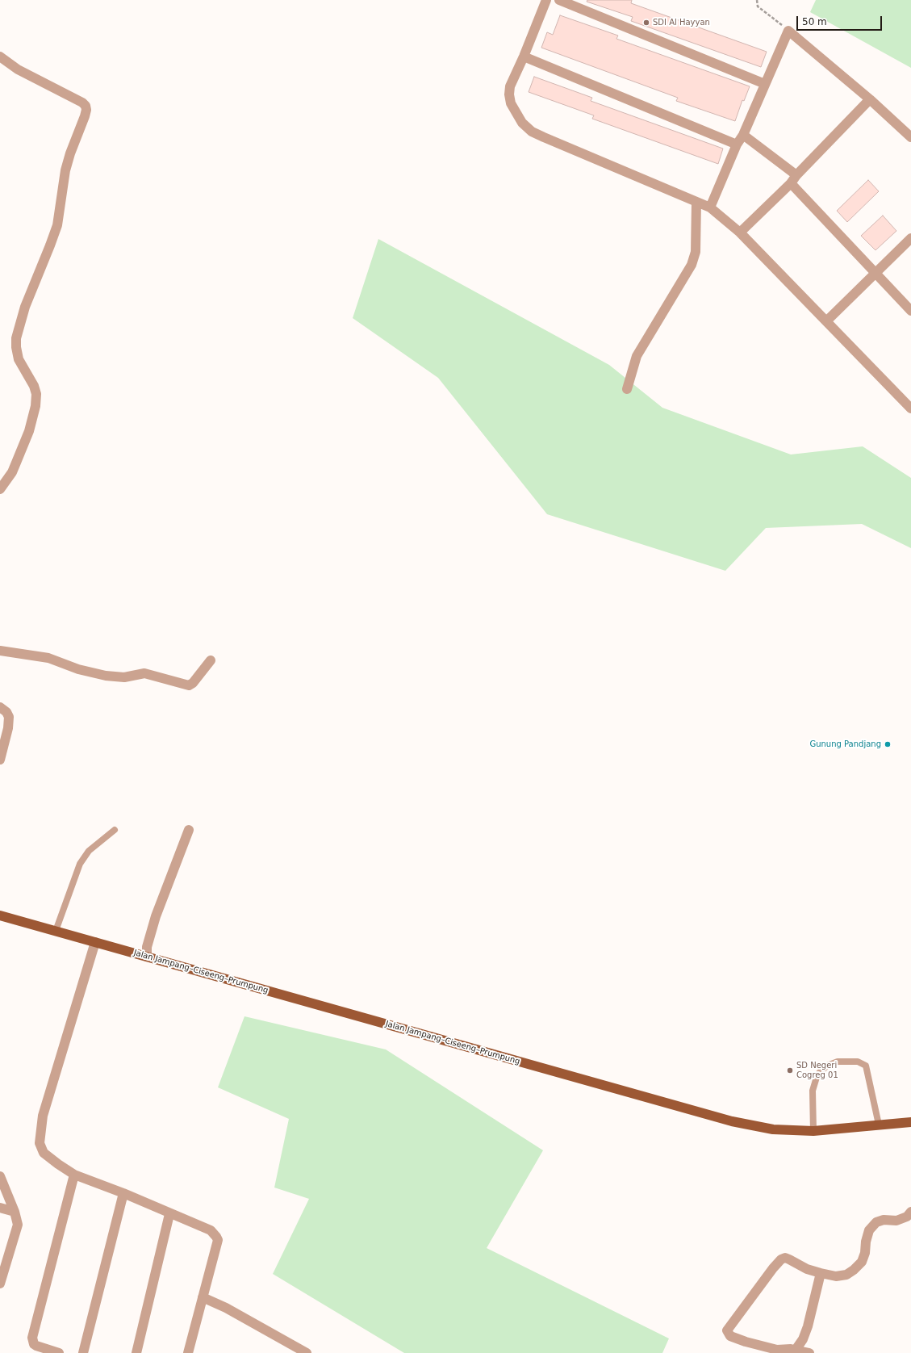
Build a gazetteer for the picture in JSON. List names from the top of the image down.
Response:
{
  "streets": {
    "main road": ["Jalan Jampang–Ciseeng–Prumpung"]
  },
  "places": ["SDI Al Hayyan", "Gunung Pandjang", "SD Negeri Cogreg 01"],
  "scale_bar": "50 m"
}
